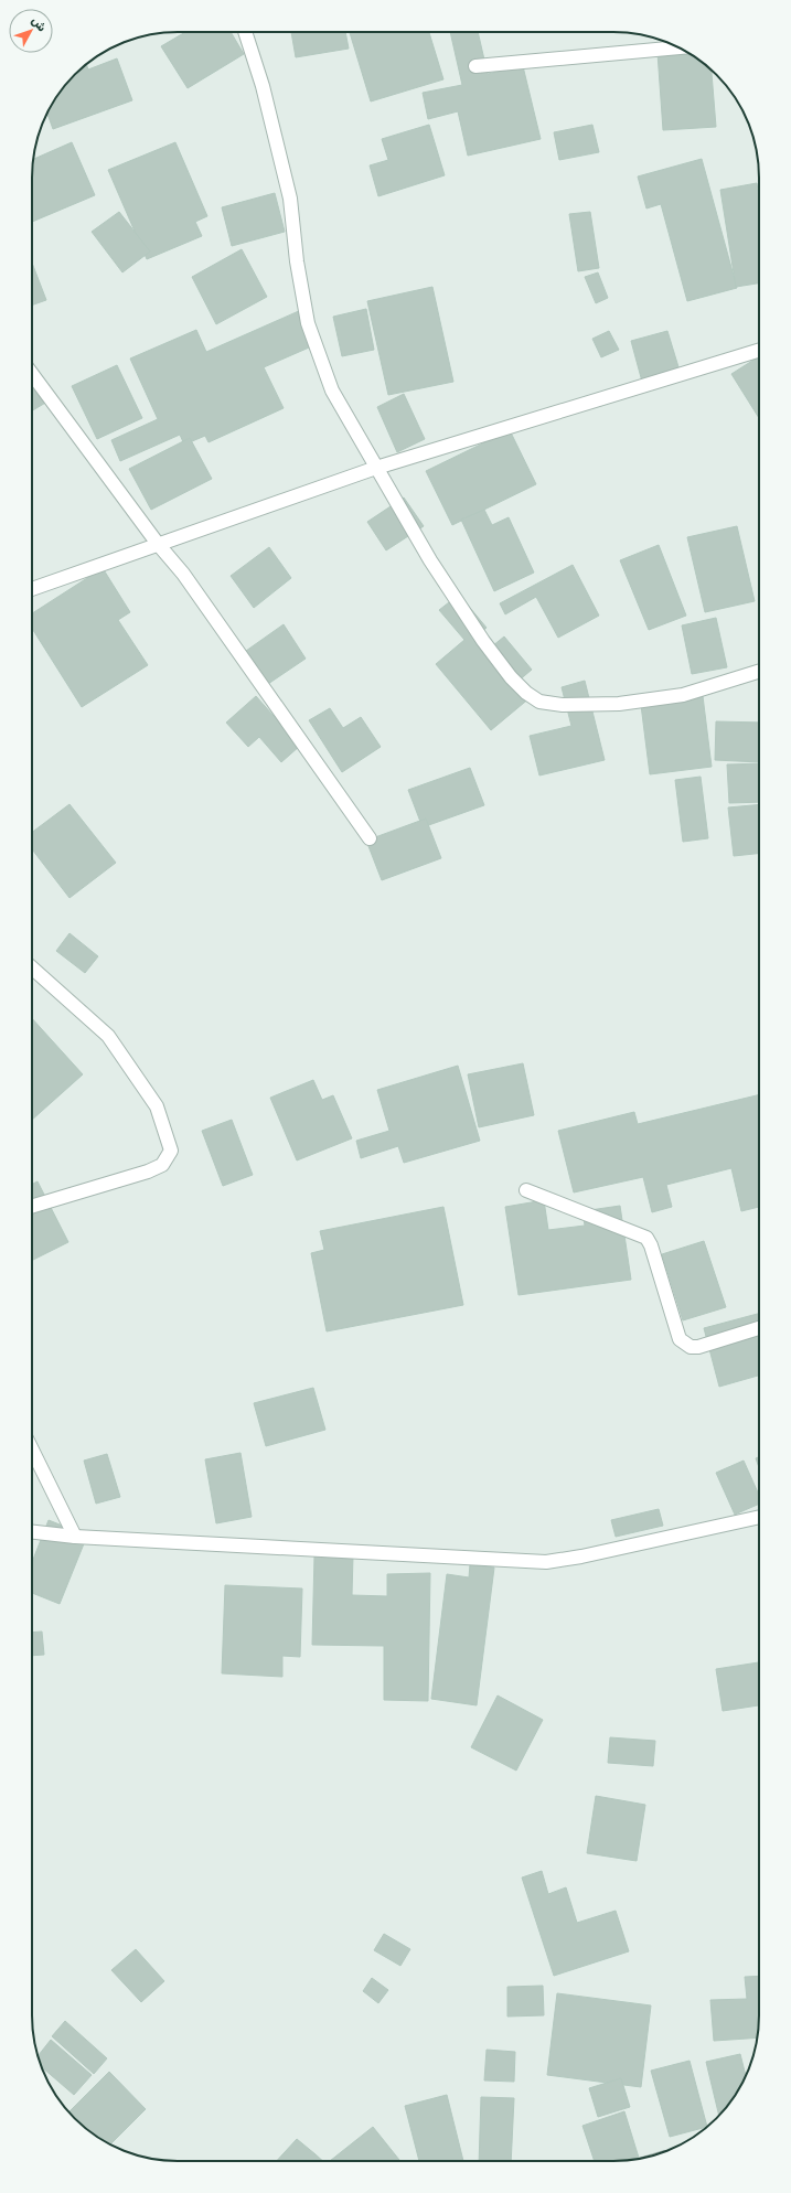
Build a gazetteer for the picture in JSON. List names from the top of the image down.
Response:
{
  "north": "top right"
}
